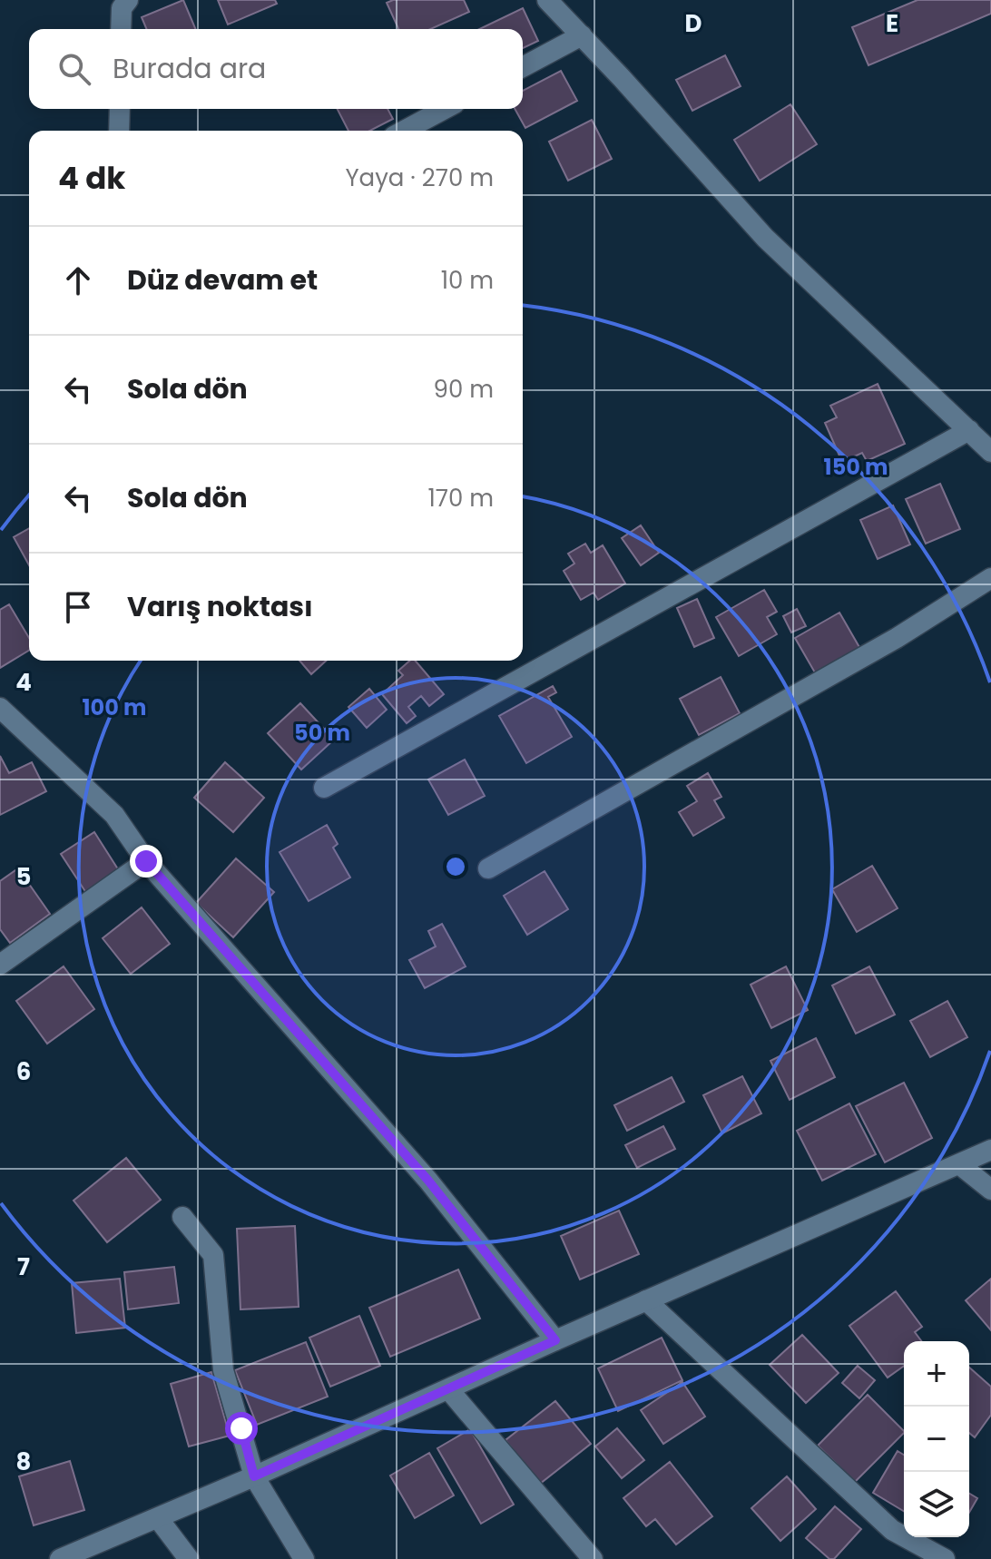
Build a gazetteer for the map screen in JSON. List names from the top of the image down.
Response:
{
  "page": {
    "search": "Burada ara",
    "heading": ["4 dk", "Yaya · 270 m"],
    "list": [
      ["Düz devam et", "10 m"],
      ["Sola dön", "90 m"],
      ["Sola dön", "170 m"],
      "Varış noktası"
    ],
    "map_buttons": ["+", "−"]
  },
  "grid": {
    "columns": ["D", "E"],
    "rows": [
      "4",
      "5",
      "6",
      "7",
      "8"
    ]
  },
  "rings": ["150 m", "100 m", "50 m"]
}
